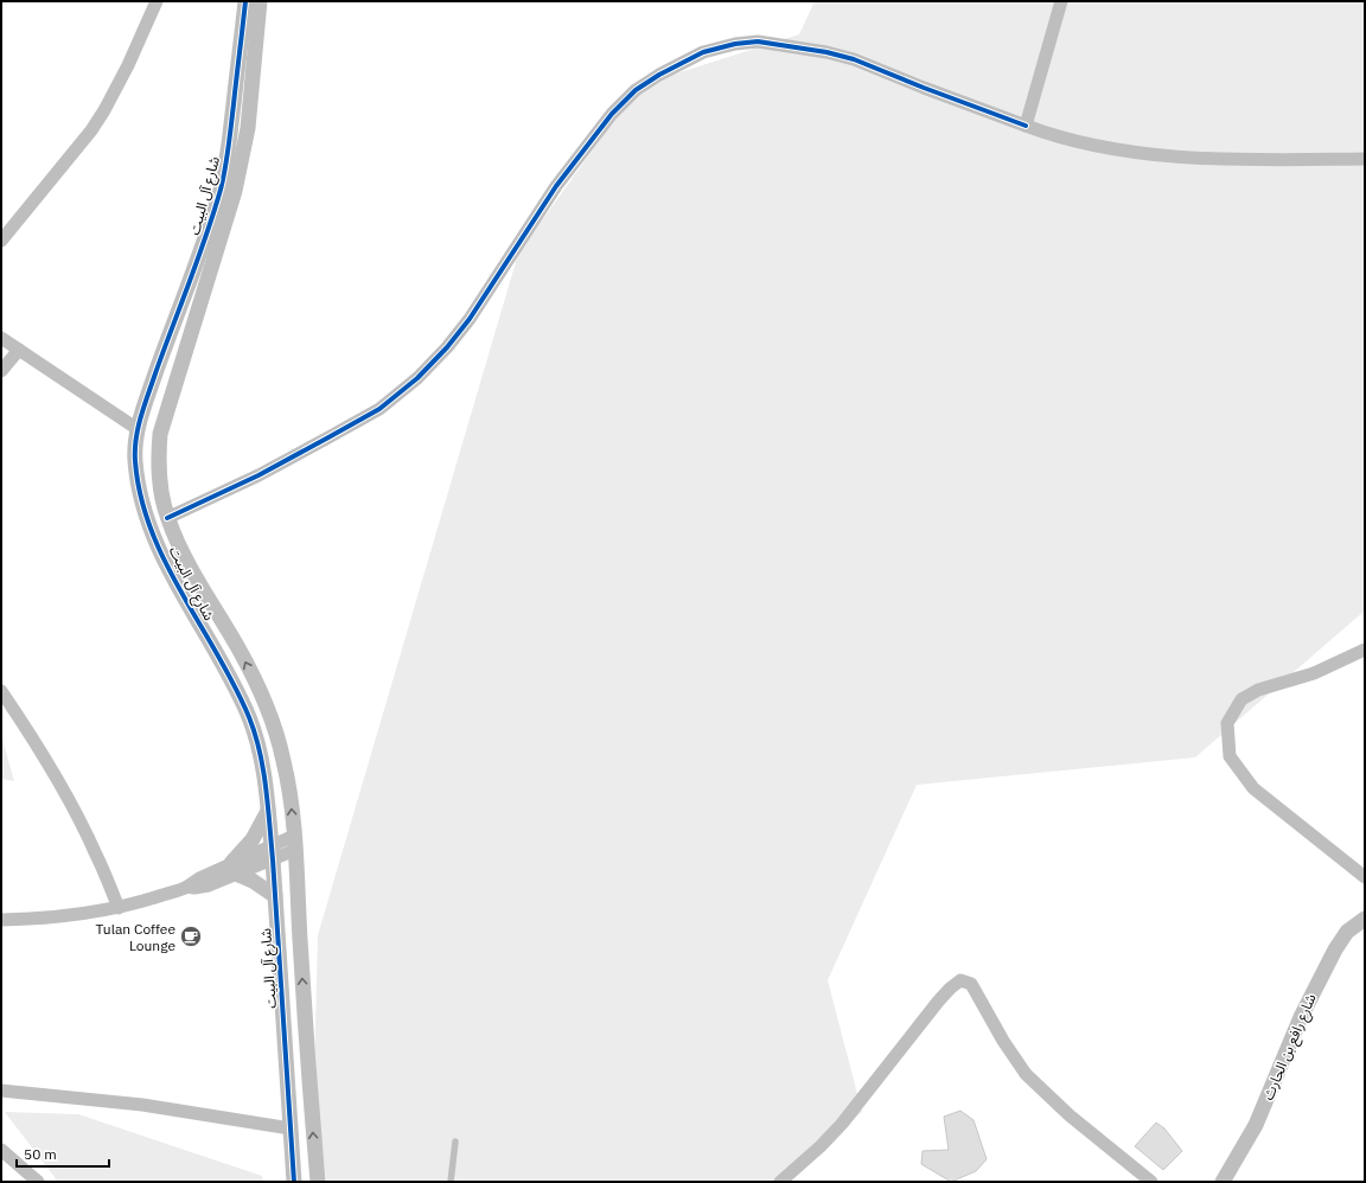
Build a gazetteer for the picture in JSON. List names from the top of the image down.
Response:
{
  "streets": {
    "street": ["شارع آل البيت", "شارع رافع بن الحارث"]
  },
  "places": {
    "cafe": ["Tulan Coffee Lounge"]
  },
  "scale_bar": "50 m"
}
